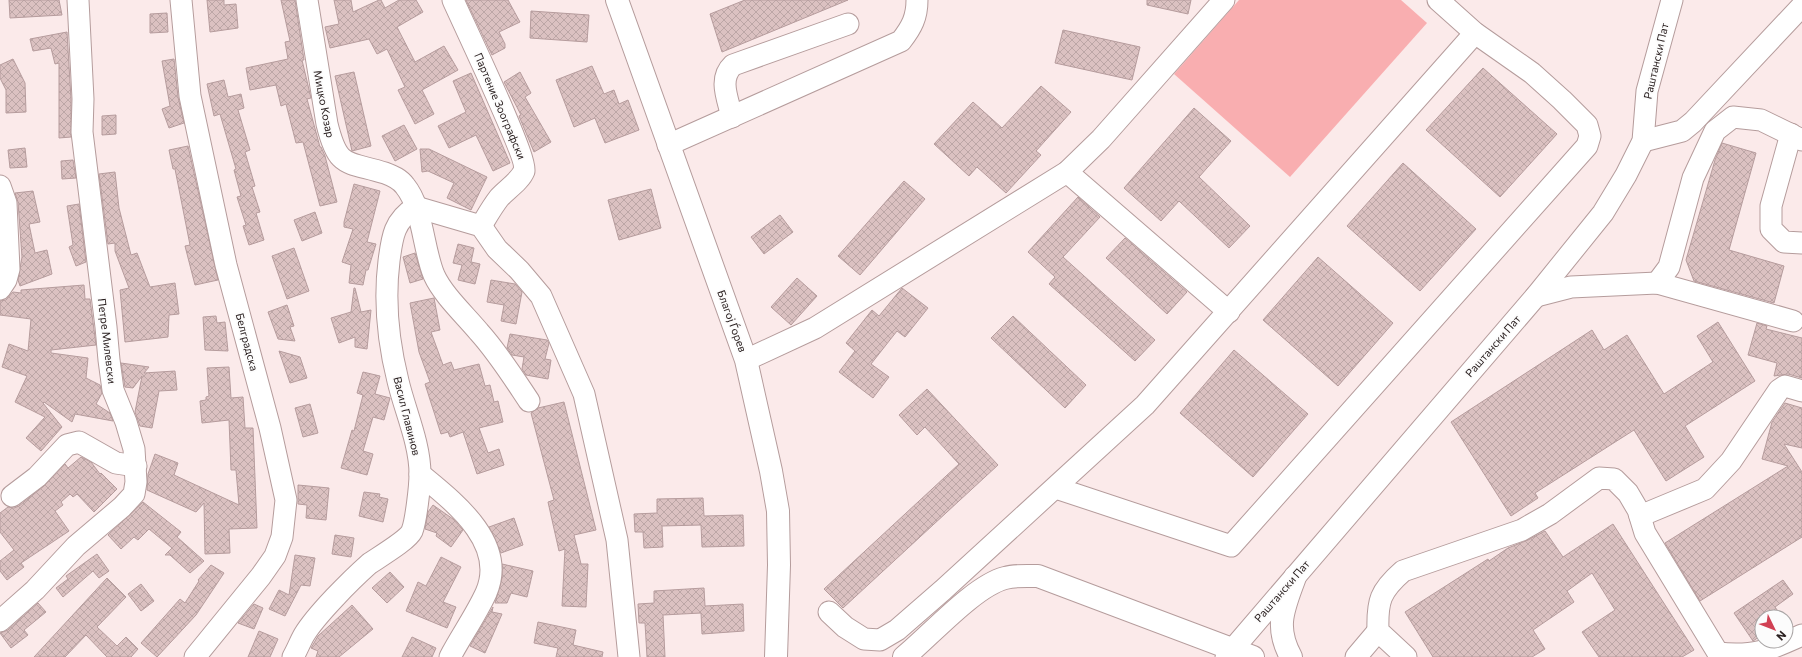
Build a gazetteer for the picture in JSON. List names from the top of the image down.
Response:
{
  "streets": {
    "main road": ["Благој Ѓорев"],
    "street": [
      "Раштански Пат",
      "Мицко Козар",
      "Партение Зоографски",
      "Петре Милевски",
      "Белградска",
      "Васил Главинов"
    ]
  },
  "crossings": [
    ["Мицко Козар", "Васил Главинов"]
  ],
  "north": "bottom right"
}
